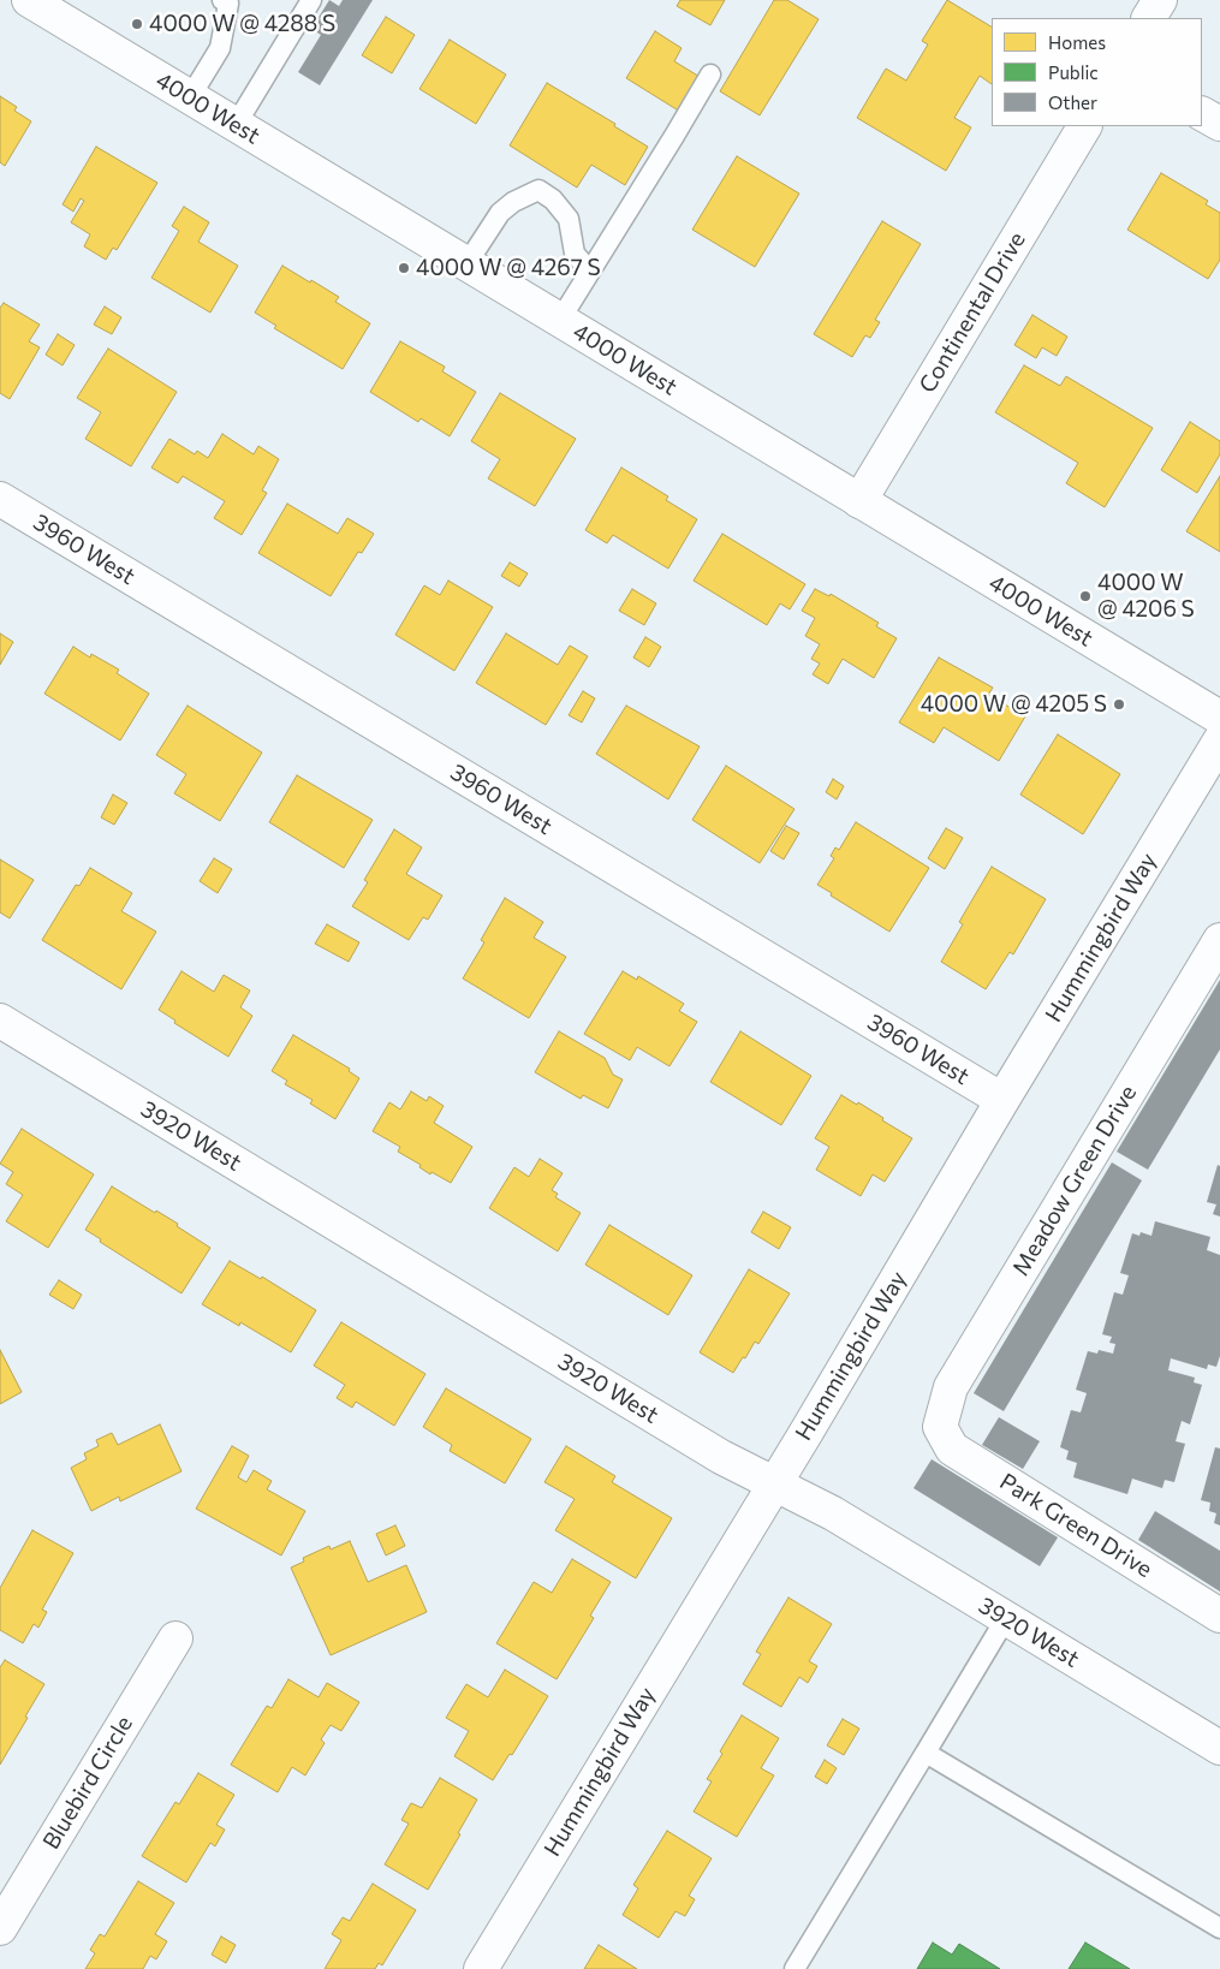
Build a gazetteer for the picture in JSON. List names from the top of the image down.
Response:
{
  "streets": {
    "street": [
      "4000 West",
      "Continental Drive",
      "3960 West",
      "Hummingbird Way",
      "3920 West",
      "Meadow Green Drive",
      "Park Green Drive",
      "Bluebird Circle"
    ]
  },
  "crossings": [
    ["4000 West", "Continental Drive"],
    ["3960 West", "Hummingbird Way"],
    ["Hummingbird Way", "3920 West"],
    ["Meadow Green Drive", "Park Green Drive"]
  ],
  "places": [
    "4000 W @ 4288 S",
    "4000 W @ 4267 S",
    "4000 W @ 4206 S",
    "4000 W @ 4205 S"
  ],
  "legend": ["Homes", "Public", "Other"]
}
